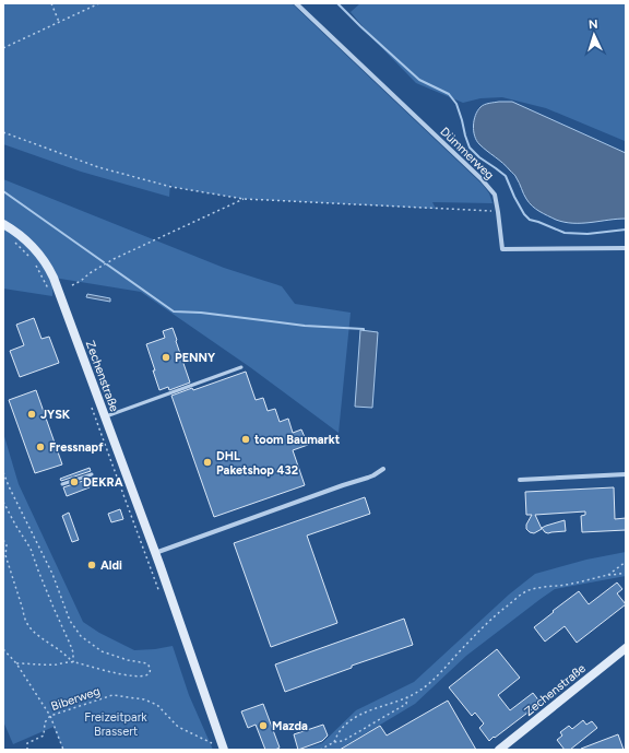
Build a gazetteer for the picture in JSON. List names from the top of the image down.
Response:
{
  "streets": {
    "street": ["Dümmerweg", "Zechenstraße"],
    "path": ["Biberweg"]
  },
  "crossings": [
    ["Zechenstraße", "Biberweg"]
  ],
  "parks": ["Freizeitpark Brassert"],
  "places": [
    "PENNY",
    "JYSK",
    "toom Baumarkt",
    "Fressnapf",
    "DHL Paketshop 432",
    "DEKRA",
    "Aldi",
    "Mazda"
  ],
  "north": "top"
}
